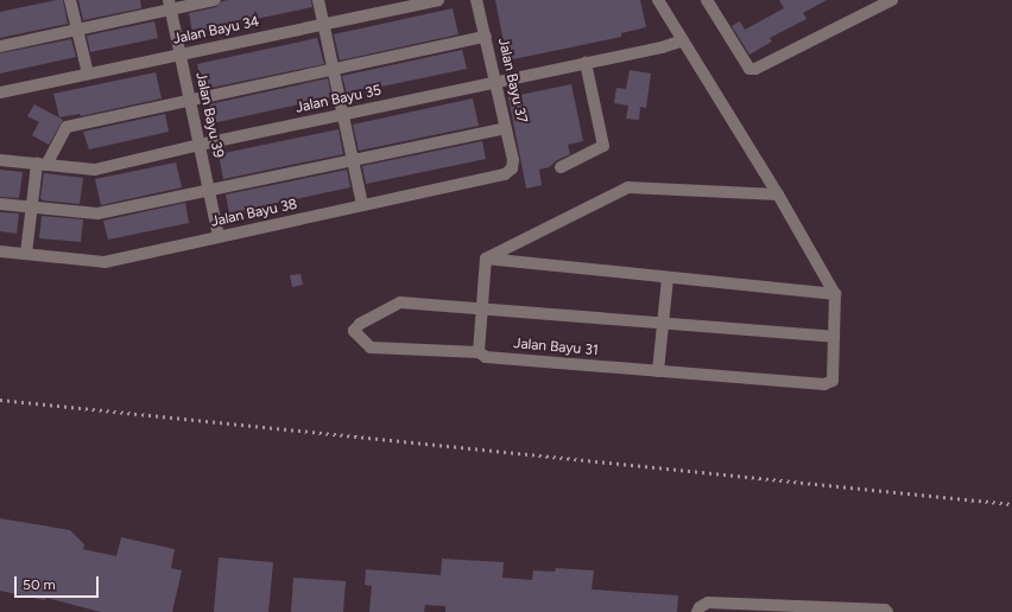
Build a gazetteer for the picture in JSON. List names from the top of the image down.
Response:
{
  "streets": {
    "street": [
      "Jalan Bayu 34",
      "Jalan Bayu 37",
      "Jalan Bayu 35",
      "Jalan Bayu 39",
      "Jalan Bayu 38",
      "Jalan Bayu 31"
    ]
  },
  "crossings": [
    ["Jalan Bayu 34", "Jalan Bayu 39"],
    ["Jalan Bayu 37", "Jalan Bayu 35"],
    ["Jalan Bayu 37", "Jalan Bayu 38"],
    ["Jalan Bayu 35", "Jalan Bayu 39"],
    ["Jalan Bayu 39", "Jalan Bayu 38"]
  ],
  "scale_bar": "50 m"
}
